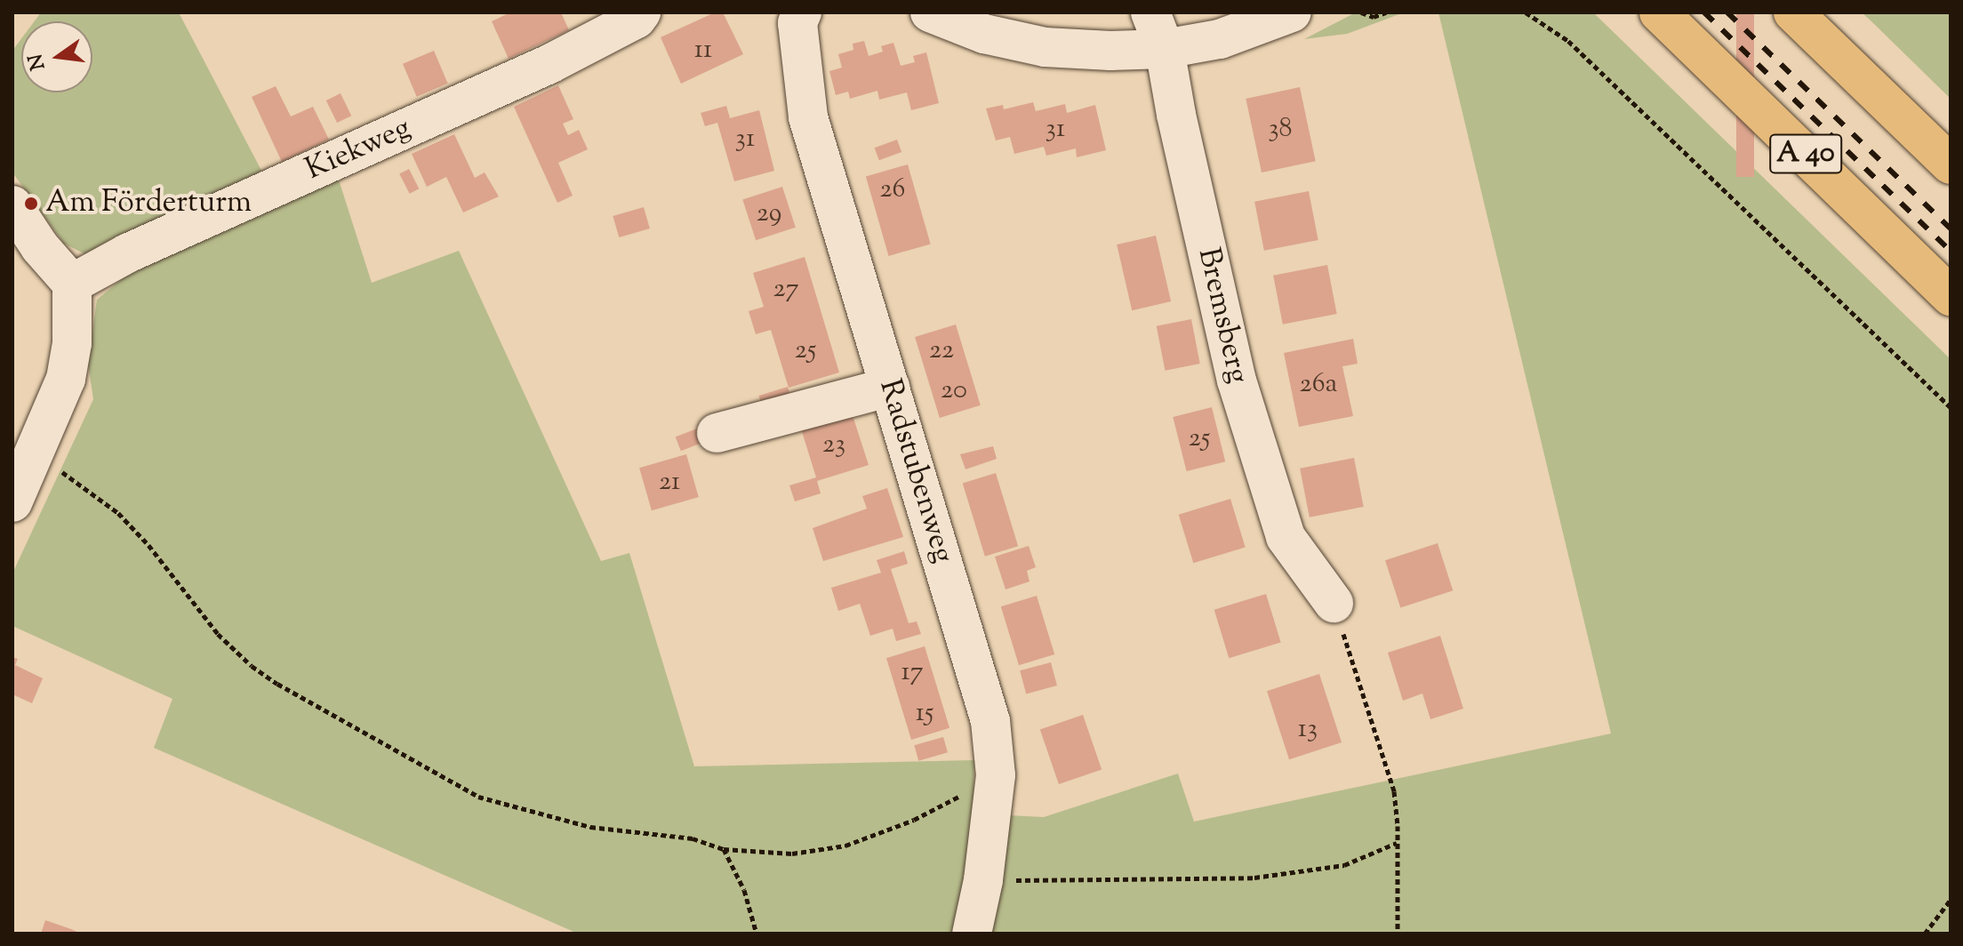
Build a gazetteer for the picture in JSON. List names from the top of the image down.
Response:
{
  "streets": {
    "highway": ["A 40"],
    "street": ["Kiekweg", "Bremsberg", "Radstubenweg"]
  },
  "places": ["Am Förderturm"],
  "house_numbers": [
    "11",
    "31",
    "38",
    "31",
    "26",
    "29",
    "27",
    "25",
    "22",
    "26a",
    "20",
    "25",
    "23",
    "21",
    "17",
    "15",
    "13"
  ],
  "north": "left"
}
